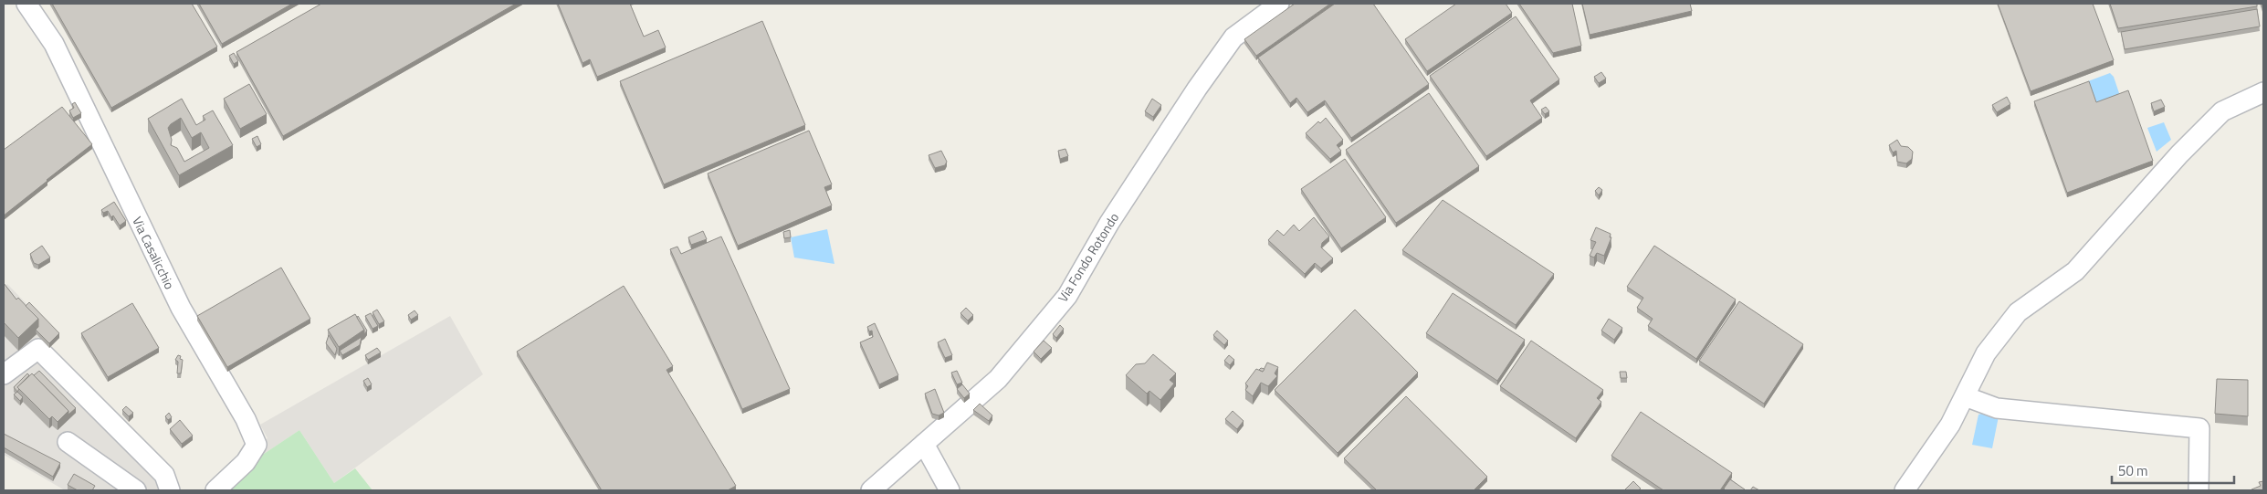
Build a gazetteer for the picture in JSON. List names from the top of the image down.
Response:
{
  "streets": {
    "street": ["Via Casalicchio", "Via Fondo Rotondo"]
  },
  "scale_bar": "50 m"
}
